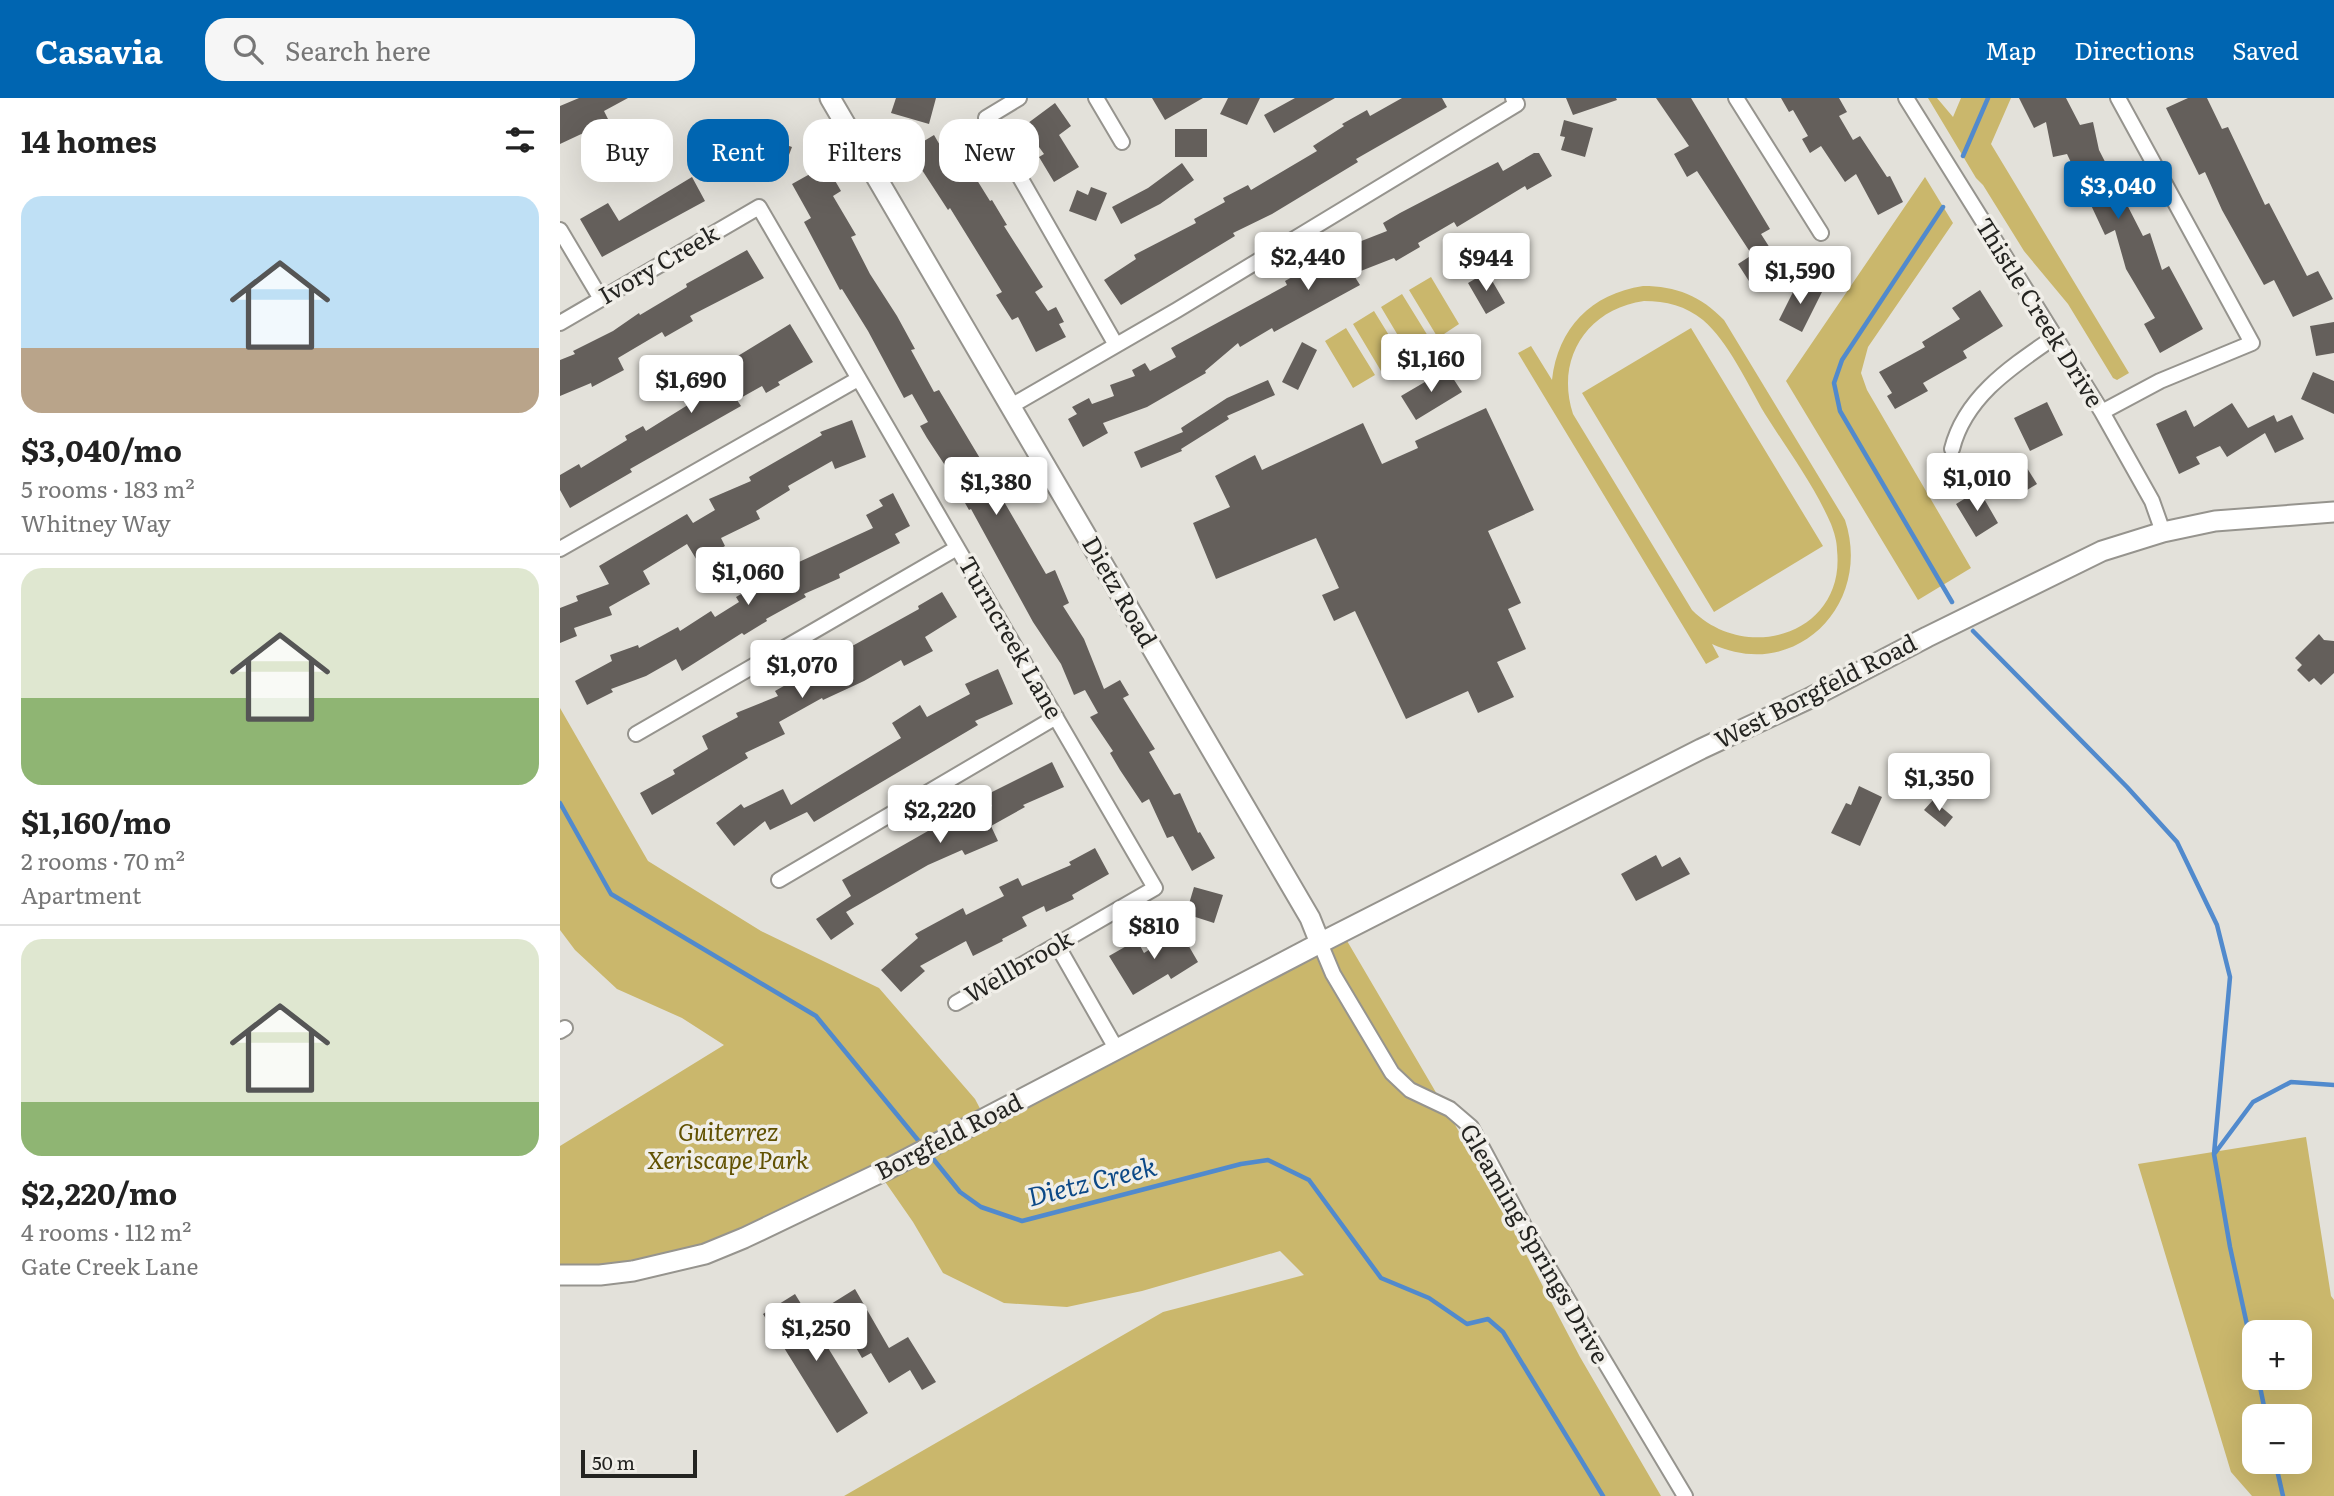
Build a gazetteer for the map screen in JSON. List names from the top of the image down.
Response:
{
  "streets": {
    "street": [
      "Ivory Creek",
      "Thistle Creek Drive",
      "Dietz Road",
      "Turncreek Lane",
      "West Borgfeld Road",
      "Wellbrook",
      "Borgfeld Road",
      "Gleaming Springs Drive"
    ]
  },
  "crossings": [
    ["Ivory Creek", "Turncreek Lane"],
    ["Thistle Creek Drive", "West Borgfeld Road"],
    ["Dietz Road", "West Borgfeld Road"],
    ["Dietz Road", "Borgfeld Road"],
    ["Dietz Road", "Gleaming Springs Drive"],
    ["Turncreek Lane", "Wellbrook"],
    ["West Borgfeld Road", "Borgfeld Road"],
    ["West Borgfeld Road", "Gleaming Springs Drive"],
    ["Borgfeld Road", "Gleaming Springs Drive"]
  ],
  "water": ["Dietz Creek"],
  "parks": ["Guiterrez Xeriscape Park"],
  "scale_bar": "50 m",
  "page": {
    "header": "Casavia",
    "search": "Search here",
    "nav": ["Map", "Directions", "Saved"],
    "heading": "14 homes",
    "chip": [
      "Buy",
      "Rent",
      "Filters",
      "New"
    ],
    "price": [
      "$3,040",
      "$2,440",
      "$944",
      "$1,590",
      "$1,160",
      "$1,690",
      "$1,010",
      "$1,380",
      "$1,060",
      "$1,070",
      "$1,350",
      "$2,220",
      "$810",
      "$1,250"
    ],
    "list": [
      {
        "name": "$3,040/mo",
        "note": "5 rooms · 183 m² · Whitney Way"
      },
      {
        "name": "$1,160/mo",
        "note": "2 rooms · 70 m² · Apartment"
      },
      {
        "name": "$2,220/mo",
        "note": "4 rooms · 112 m² · Gate Creek Lane"
      }
    ],
    "map_buttons": ["+", "−"],
    "scale": "50 m"
  }
}
